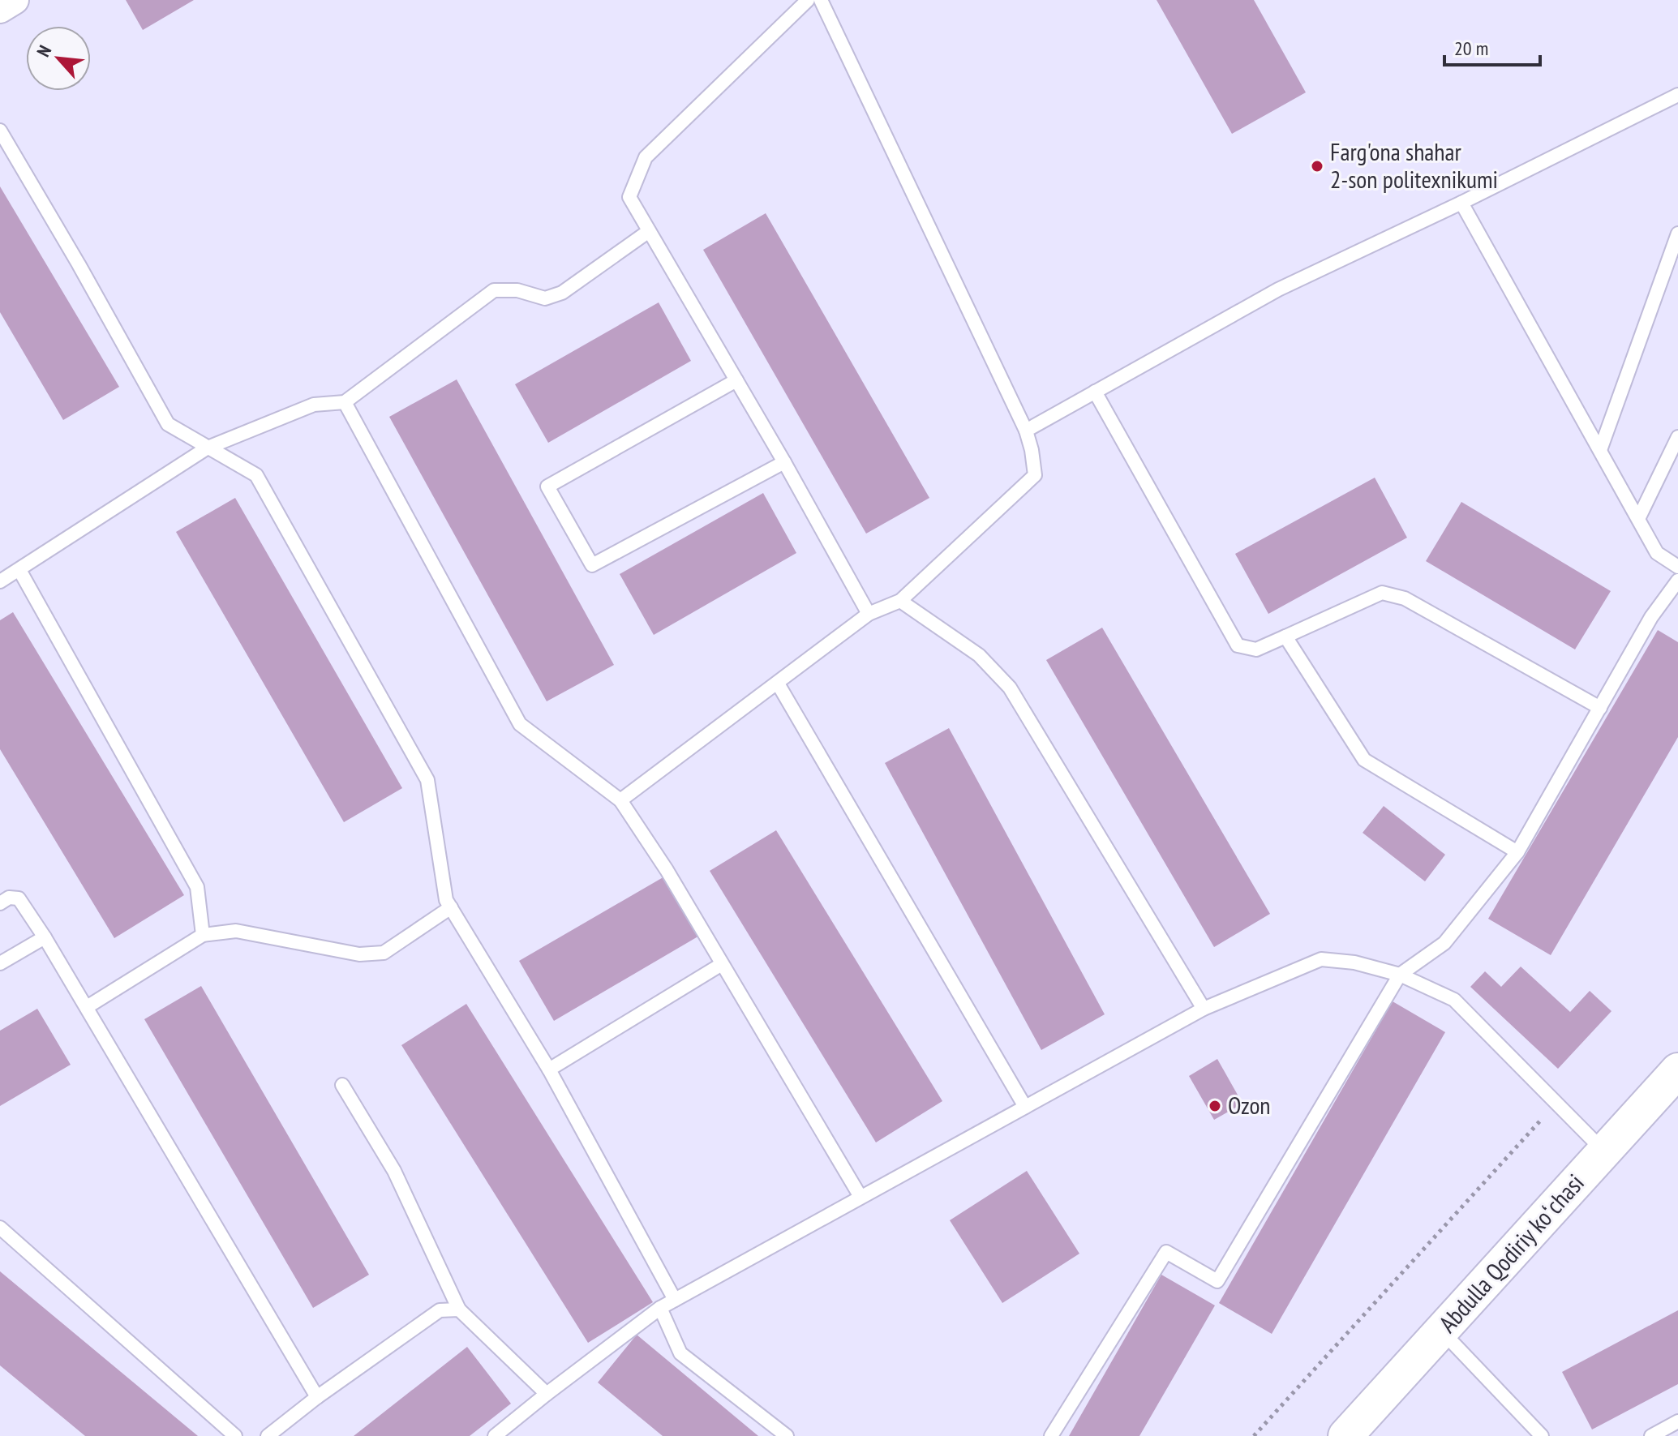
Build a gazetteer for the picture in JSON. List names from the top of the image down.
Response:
{
  "streets": {
    "street": ["Abdulla Qodiriy koʻchasi"]
  },
  "places": ["Farg'ona shahar 2-son politexnikumi", "Ozon"],
  "scale_bar": "20 m",
  "north": "top left"
}
